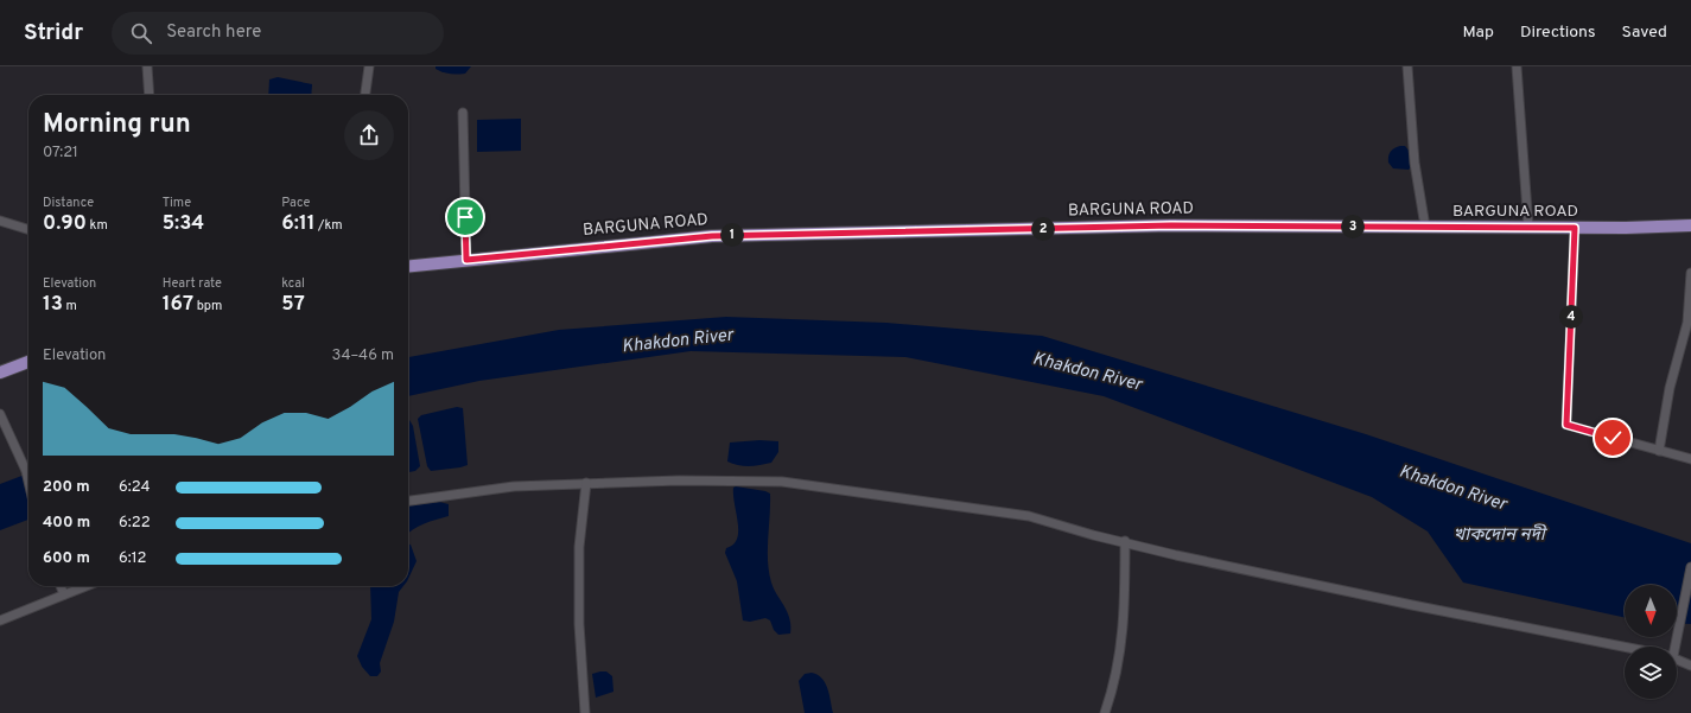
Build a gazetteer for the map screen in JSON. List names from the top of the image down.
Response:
{
  "streets": {
    "main road": ["BARGUNA ROAD"]
  },
  "water": ["Khakdon River", "খাকদোন নদী"],
  "north": "bottom",
  "page": {
    "header": "Stridr",
    "search": "Search here",
    "nav": ["Map", "Directions", "Saved"],
    "heading": ["Morning run", "07:21"],
    "stats": [
      ["Distance", "0.90 km"],
      ["Time", "5:34"],
      ["Pace", "6:11 /km"],
      ["Elevation", "13 m"],
      ["Heart rate", "167 bpm"],
      ["kcal", "57"]
    ],
    "pins": [
      "3",
      "2",
      "1",
      "4"
    ],
    "chart": ["Elevation", "34–46 m"],
    "list": [
      {
        "name": "200 m",
        "note": "6:24"
      },
      {
        "name": "400 m",
        "note": "6:22"
      },
      {
        "name": "600 m",
        "note": "6:12"
      }
    ]
  }
}
